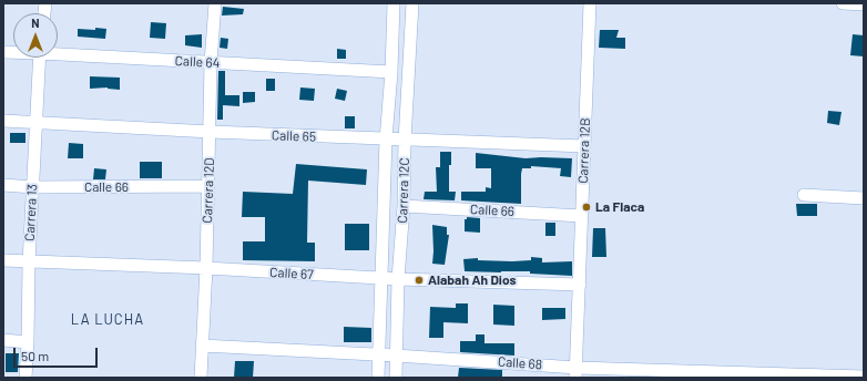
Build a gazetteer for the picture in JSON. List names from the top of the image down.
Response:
{
  "streets": {
    "street": [
      "Calle 64",
      "Calle 65",
      "Carrera 12B",
      "Calle 66",
      "Carrera 12D",
      "Carrera 12C",
      "Carrera 13",
      "Calle 67",
      "Calle 68"
    ]
  },
  "crossings": [
    ["Calle 64", "Carrera 12D"],
    ["Calle 64", "Carrera 12C"],
    ["Calle 65", "Carrera 12B"],
    ["Calle 65", "Carrera 12D"],
    ["Calle 65", "Carrera 12C"],
    ["Calle 65", "Carrera 13"],
    ["Carrera 12B", "Calle 66"],
    ["Carrera 12B", "Calle 67"],
    ["Carrera 12B", "Calle 68"],
    ["Calle 66", "Carrera 12D"],
    ["Calle 66", "Carrera 12C"],
    ["Calle 66", "Carrera 13"],
    ["Carrera 12D", "Calle 67"],
    ["Carrera 12D", "Calle 68"],
    ["Carrera 12C", "Calle 67"],
    ["Carrera 12C", "Calle 68"],
    ["Carrera 13", "Calle 67"]
  ],
  "districts": ["LA LUCHA"],
  "places": ["La Flaca", "Alabah Ah Dios"],
  "scale_bar": "50 m",
  "north": "top"
}
